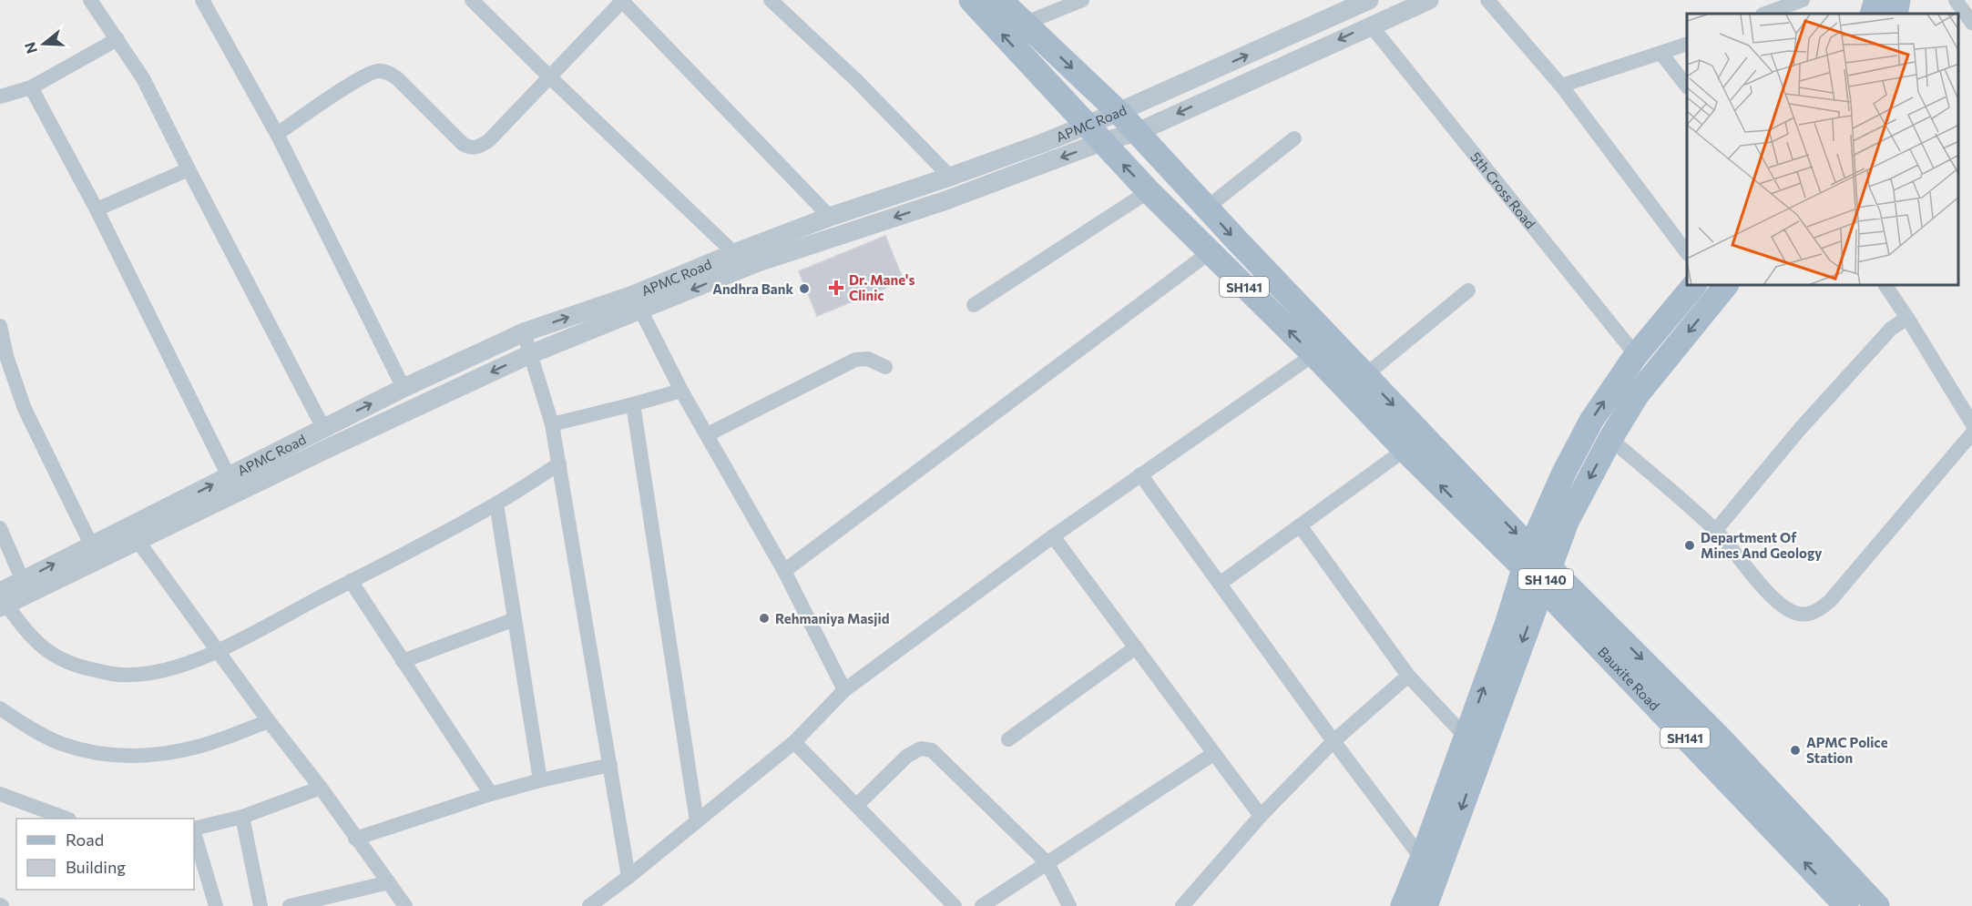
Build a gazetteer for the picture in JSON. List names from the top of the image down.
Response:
{
  "streets": {
    "main road": ["SH141", "SH 140", "Bauxite Road"],
    "street": ["APMC Road", "5th Cross Road"]
  },
  "crossings": [
    ["APMC Road", "5th Cross Road"],
    ["APMC Road", "SH141"],
    ["5th Cross Road", "SH 140"],
    ["SH141", "SH 140"],
    ["SH141", "Bauxite Road"],
    ["SH 140", "Bauxite Road"]
  ],
  "places": {
    "health": ["Dr. Mane's Clinic"],
    "other": [
      "Andhra Bank",
      "Department Of Mines And Geology",
      "Rehmaniya Masjid",
      "APMC Police Station"
    ]
  },
  "legend": ["Road", "Building"],
  "north": "left"
}
